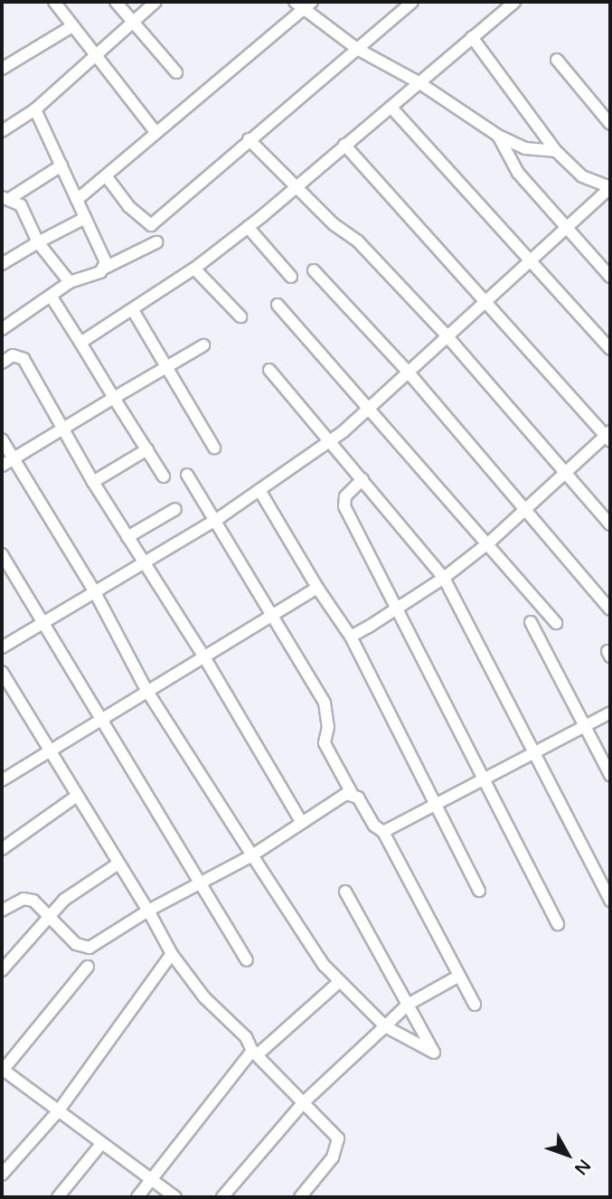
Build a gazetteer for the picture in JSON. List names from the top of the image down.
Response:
{
  "north": "bottom right"
}
